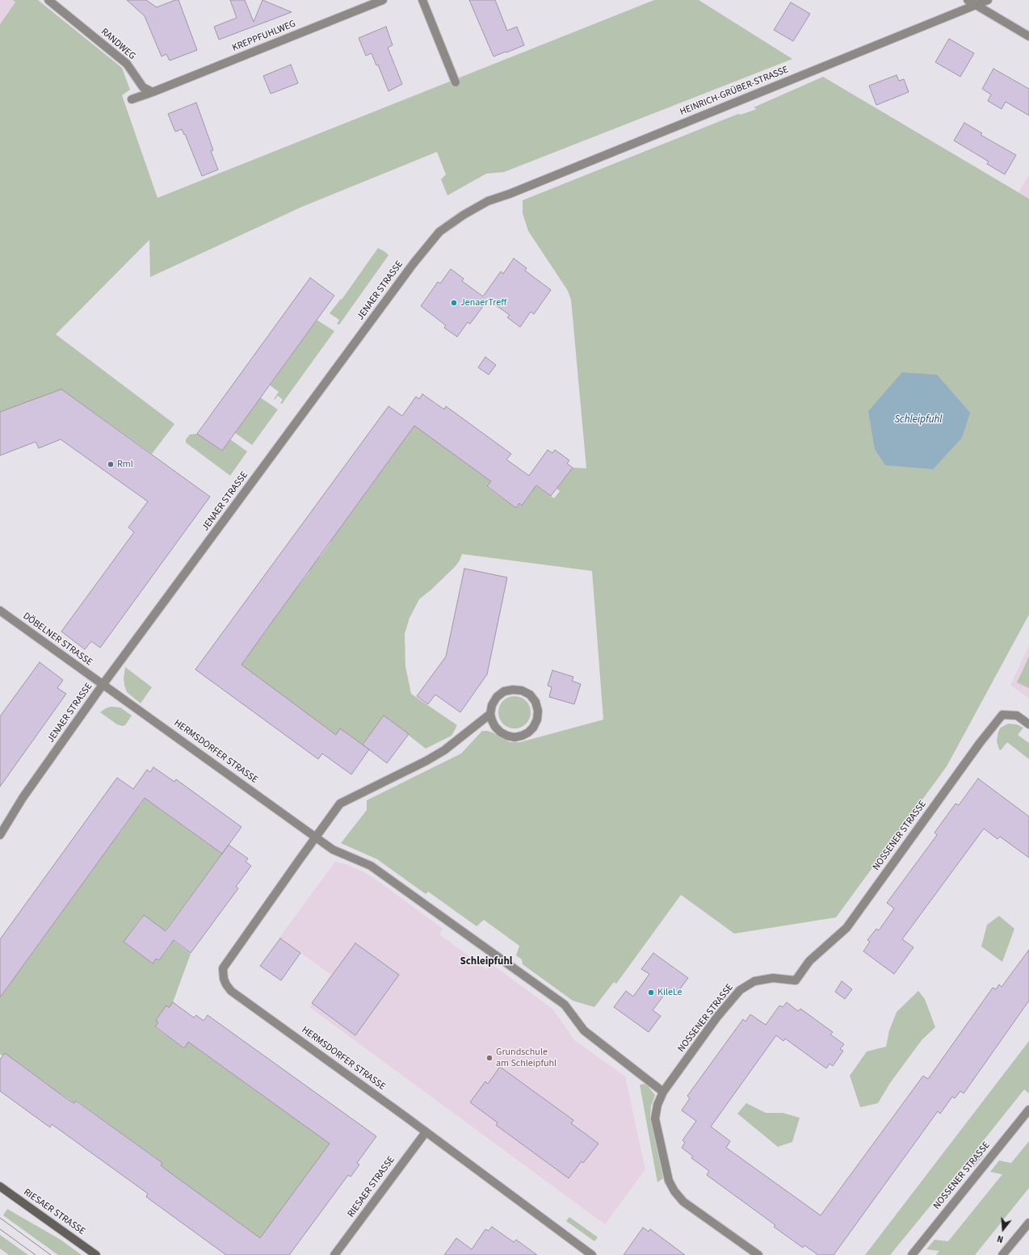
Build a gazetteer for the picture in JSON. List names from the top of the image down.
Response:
{
  "streets": {
    "main road": ["RIESAER STRASSE"],
    "street": [
      "KREPPFUHLWEG",
      "RANDWEG",
      "HEINRICH-GRÜBER-STRASSE",
      "JENAER STRASSE",
      "DÖBELNER STRASSE",
      "HERMSDORFER STRASSE",
      "NOSSENER STRASSE"
    ]
  },
  "crossings": [
    ["KREPPFUHLWEG", "RANDWEG"],
    ["HEINRICH-GRÜBER-STRASSE", "JENAER STRASSE"],
    ["JENAER STRASSE", "DÖBELNER STRASSE"],
    ["JENAER STRASSE", "HERMSDORFER STRASSE"],
    ["DÖBELNER STRASSE", "HERMSDORFER STRASSE"],
    ["HERMSDORFER STRASSE", "NOSSENER STRASSE"],
    ["HERMSDORFER STRASSE", "RIESAER STRASSE"]
  ],
  "districts": ["Schleipfuhl"],
  "water": ["Schleipfuhl"],
  "places": [
    "JenaerTreff",
    "Rml",
    "KileLe",
    "Grundschule am Schleipfuhl"
  ],
  "north": "bottom"
}
